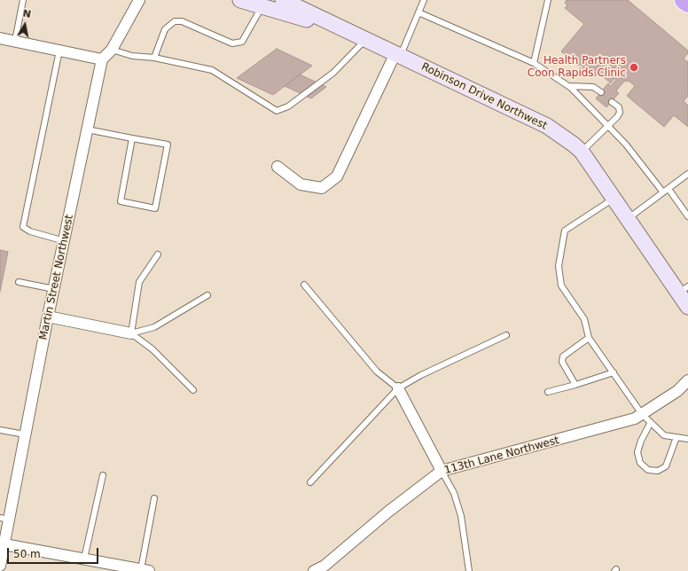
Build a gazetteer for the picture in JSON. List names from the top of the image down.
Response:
{
  "streets": {
    "street": ["Robinson Drive Northwest", "Martin Street Northwest", "113th Lane Northwest"]
  },
  "places": ["Health Partners Coon Rapids Clinic"],
  "scale_bar": "50 m",
  "north": "top"
}
